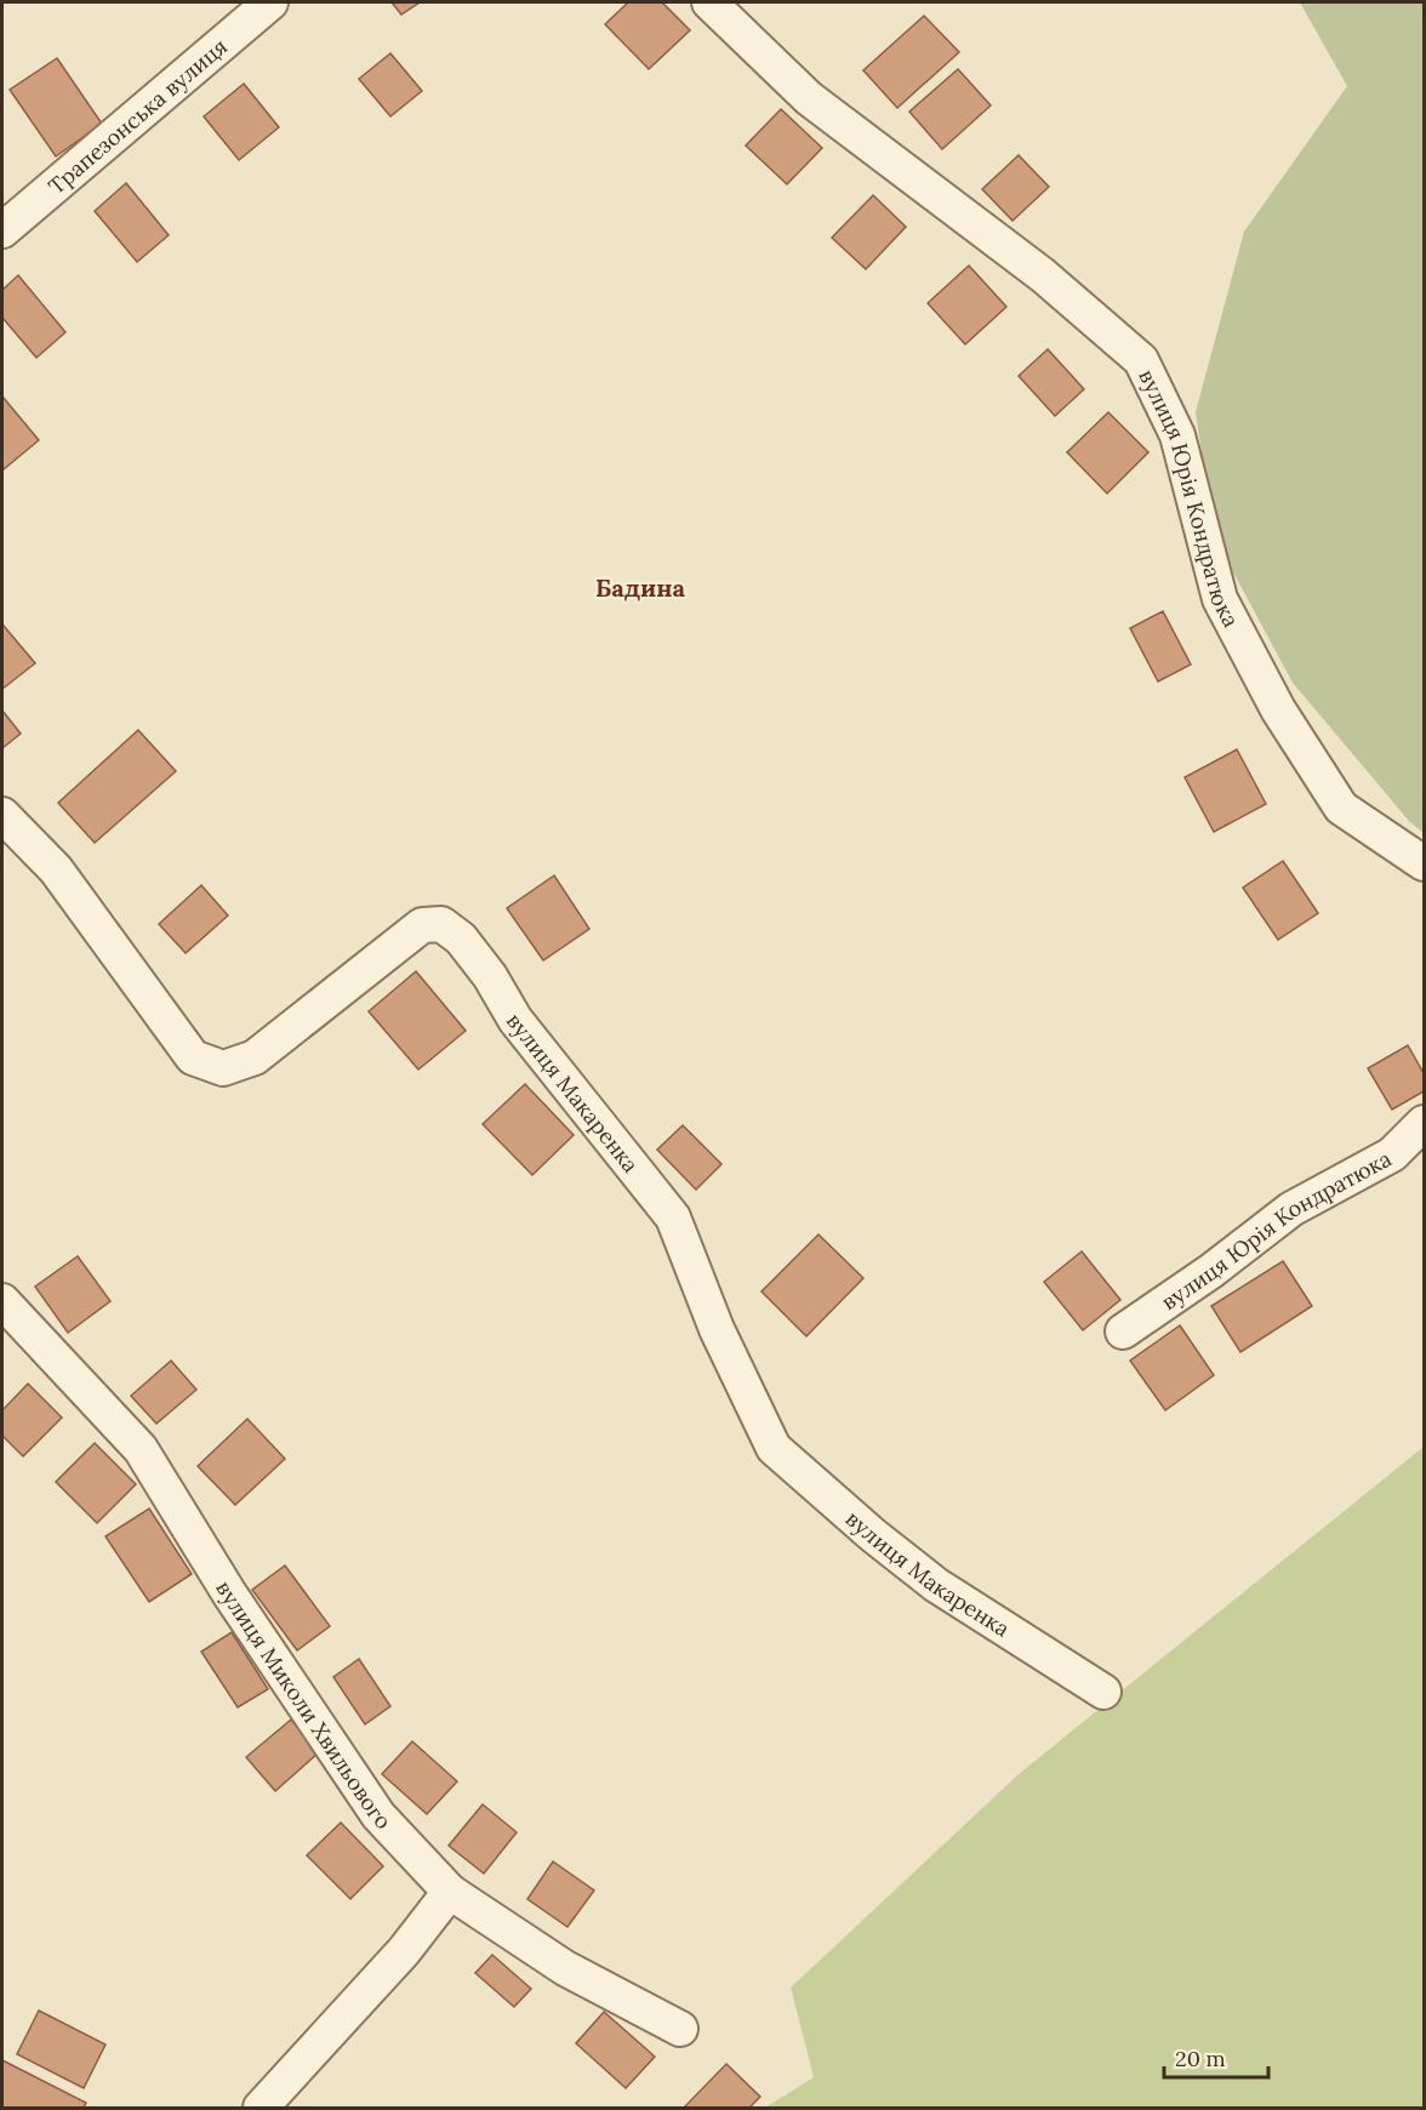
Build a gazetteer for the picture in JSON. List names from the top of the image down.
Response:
{
  "streets": {
    "street": [
      "Трапезонська вулиця",
      "вулиця Юрія Кондратюка",
      "вулиця Макаренка",
      "вулиця Миколи Хвильового"
    ]
  },
  "districts": ["Бадина"],
  "scale_bar": "20 m"
}
